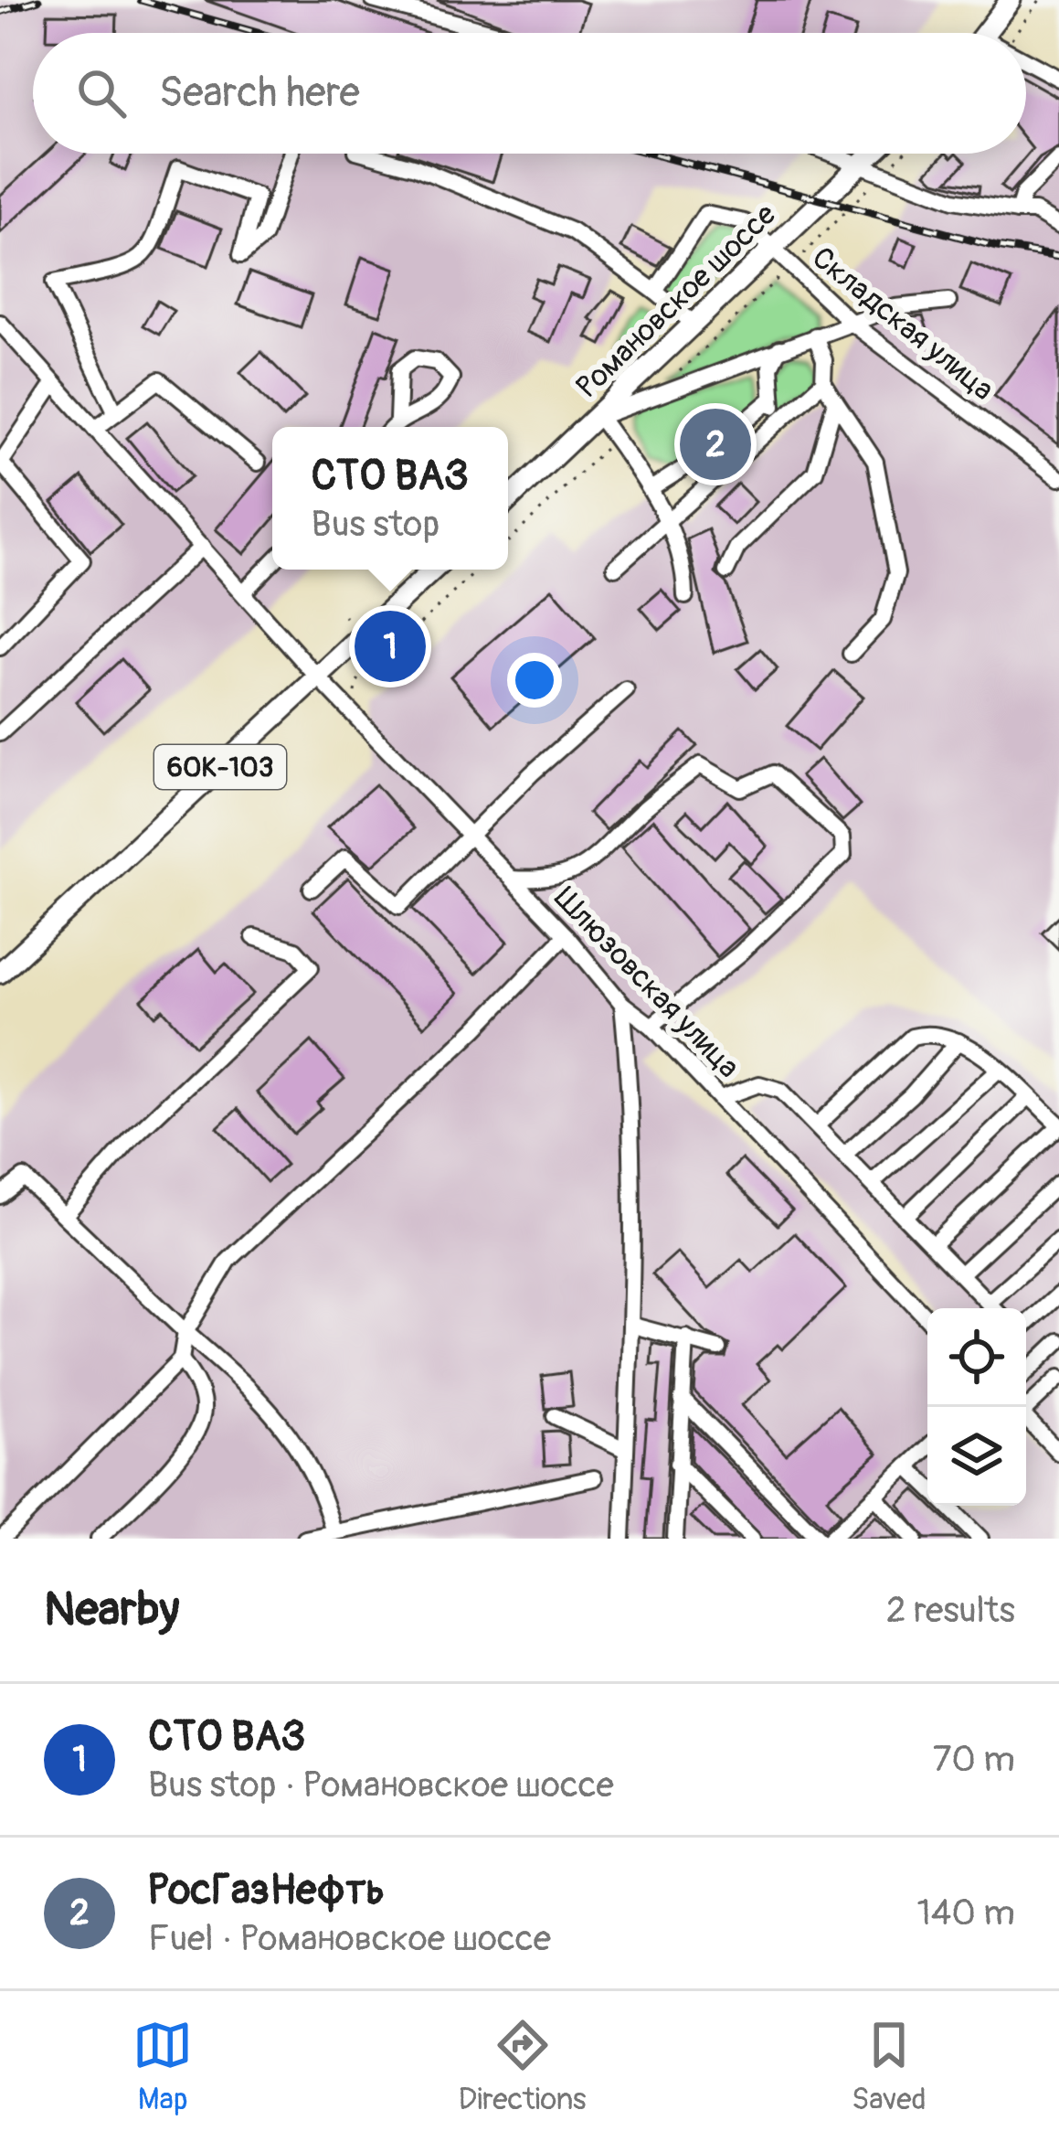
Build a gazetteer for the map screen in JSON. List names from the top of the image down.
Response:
{
  "streets": {
    "main road": ["Романовское шоссе", "60К-103"],
    "street": ["Складская улица", "Шлюзовская улица"]
  },
  "crossings": [
    ["Романовское шоссе", "Складская улица"],
    ["60К-103", "Шлюзовская улица"]
  ],
  "page": {
    "search": "Search here",
    "pins": ["2", "1"],
    "popup": ["СТО ВАЗ", "Bus stop"],
    "heading": ["Nearby", "2 results"],
    "list": [
      {
        "mark": "1",
        "name": "СТО ВАЗ",
        "note": "Bus stop · Романовское шоссе",
        "value": "70 m"
      },
      {
        "mark": "2",
        "name": "РосГазНефть",
        "note": "Fuel · Романовское шоссе",
        "value": "140 m"
      }
    ],
    "nav": ["Map", "Directions", "Saved"]
  }
}
